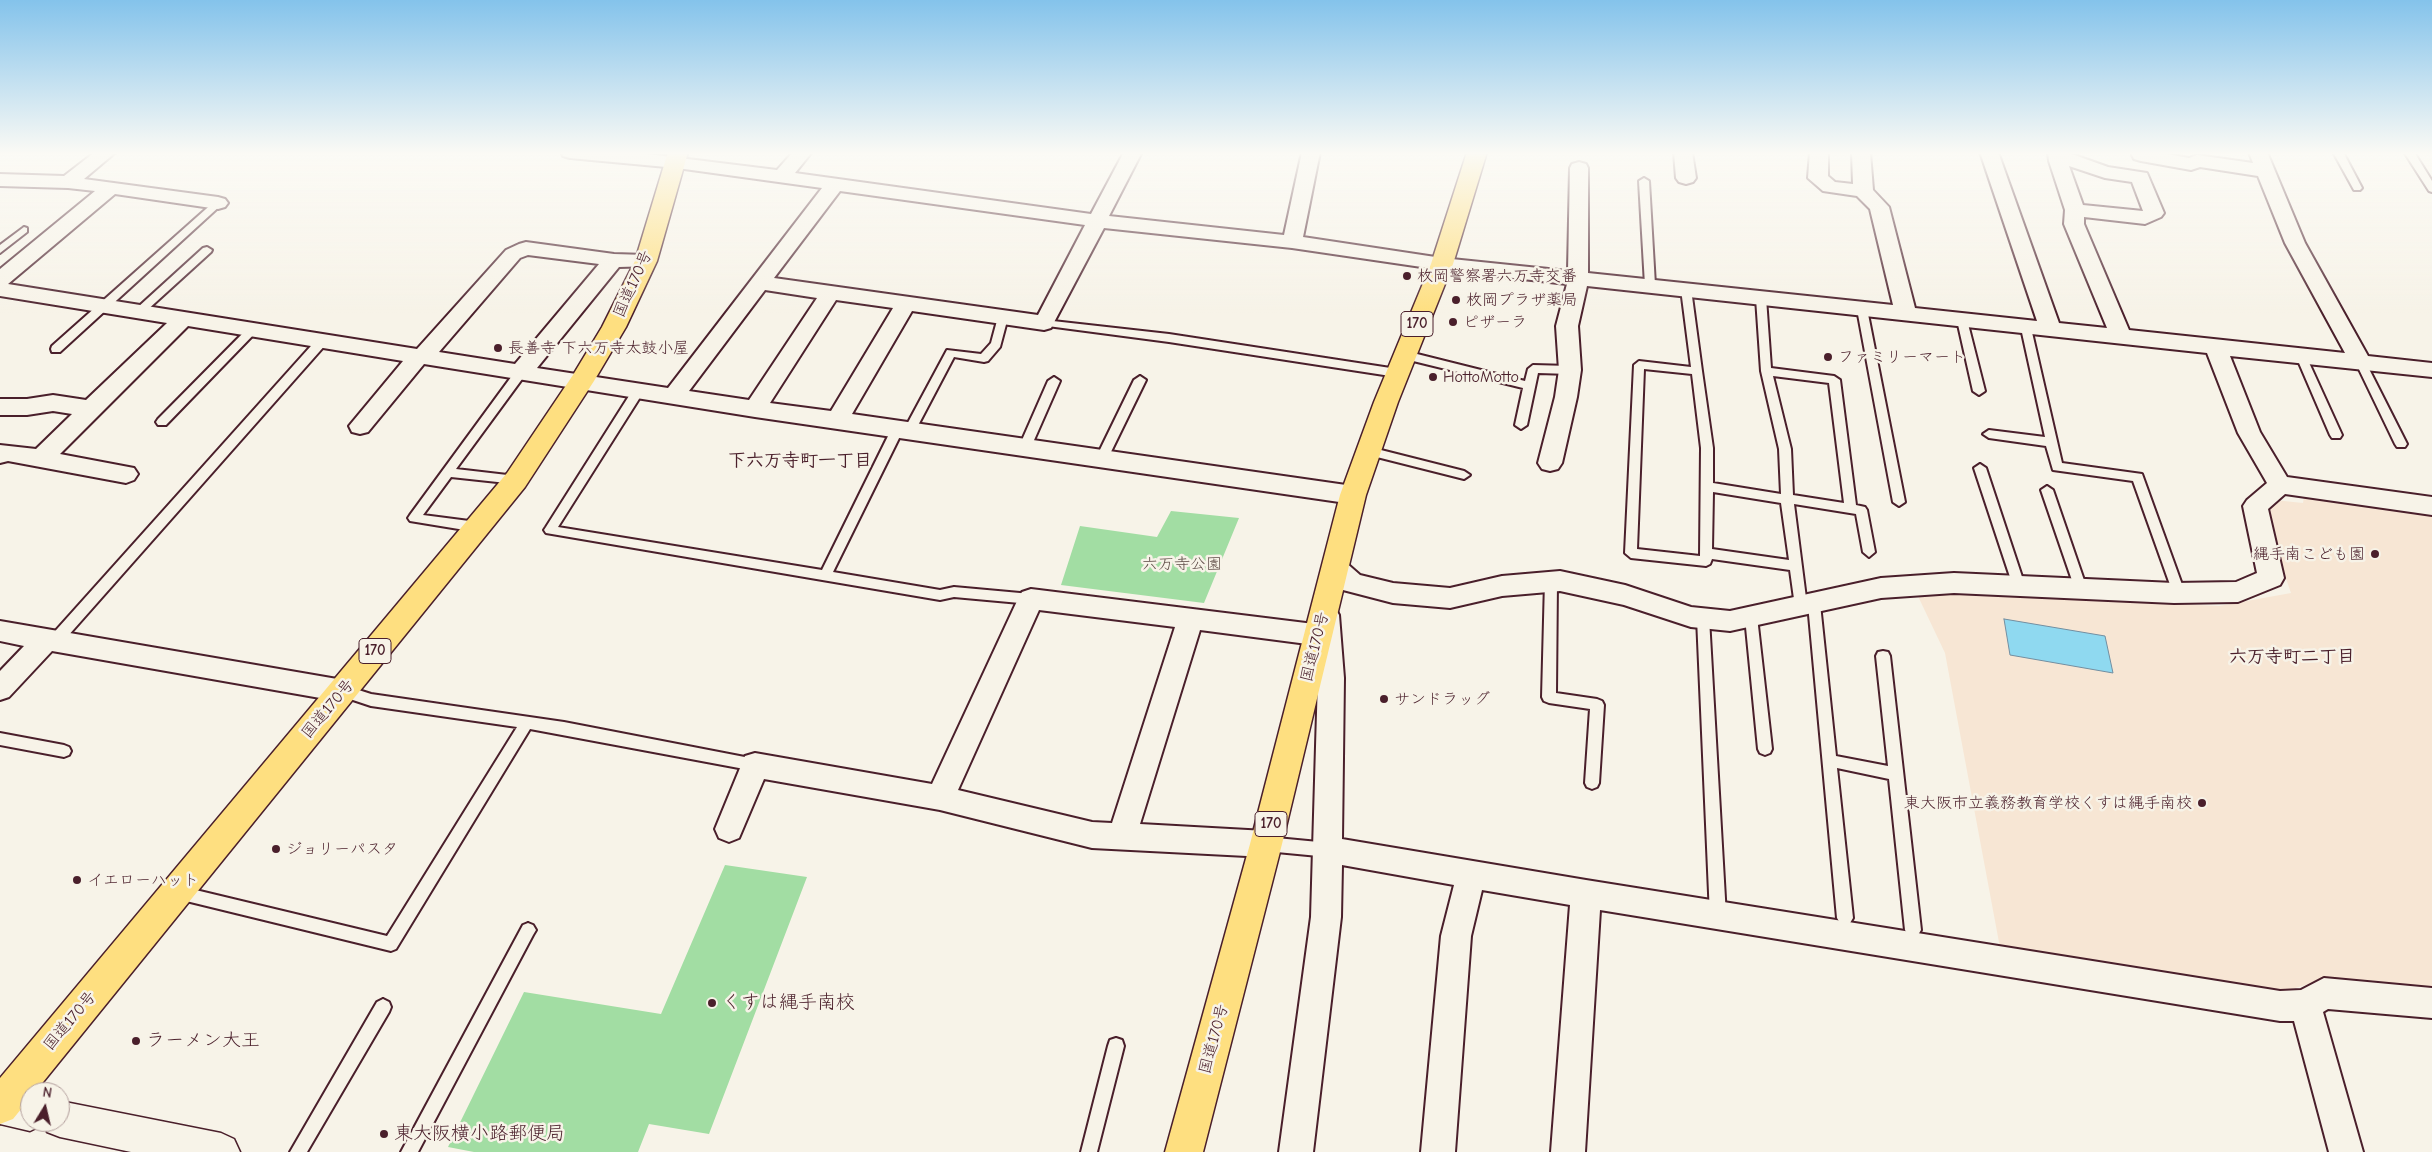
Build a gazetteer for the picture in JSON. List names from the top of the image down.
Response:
{
  "streets": {
    "highway": ["国道170号", "170"]
  },
  "districts": ["下六万寺町一丁目", "六万寺町二丁目"],
  "parks": ["六万寺公園"],
  "places": [
    "枚岡警察署六万寺交番",
    "枚岡プラザ薬局",
    "ピザーラ",
    "長善寺 下六万寺太鼓小屋",
    "ファミリーマート",
    "HottoMotto",
    "縄手南こども園",
    "サンドラッグ",
    "東大阪市立義務教育学校くすは縄手南校",
    "ジョリーパスタ",
    "イエローハット",
    "くすは縄手南校",
    "ラーメン大王",
    "東大阪横小路郵便局"
  ],
  "north": "top"
}
